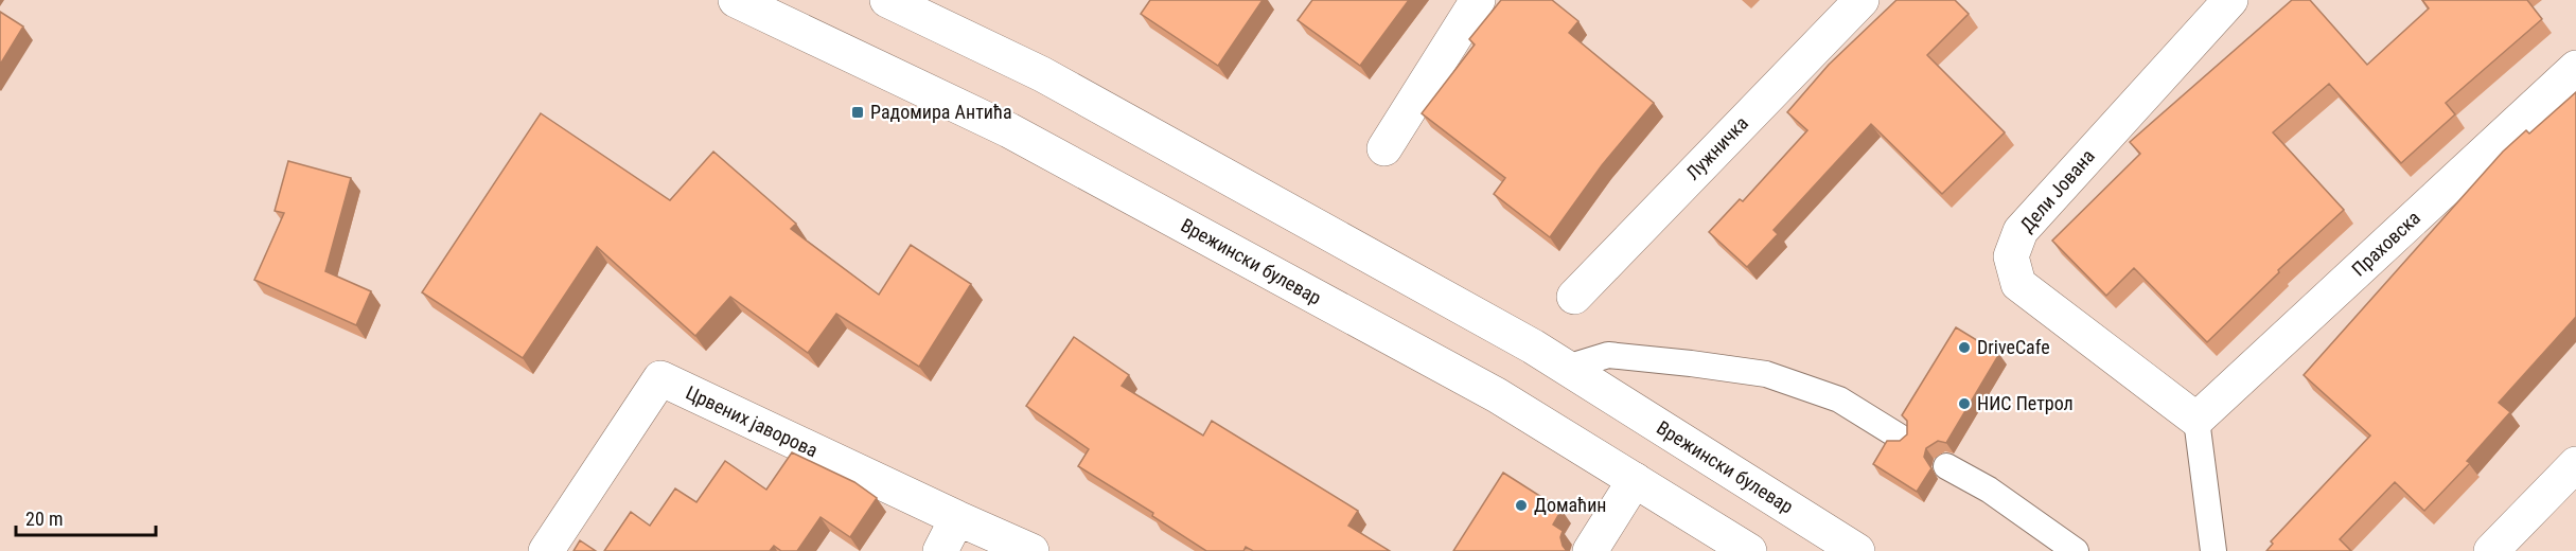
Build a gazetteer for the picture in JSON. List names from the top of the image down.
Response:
{
  "streets": {
    "street": [
      "Лужничка",
      "Дели Јована",
      "Праховска",
      "Врежински булевар",
      "Црвених јаворова"
    ]
  },
  "crossings": [
    ["Дели Јована", "Праховска"]
  ],
  "places": {
    "transit": ["Радомира Антића"],
    "other": ["DriveCafe", "НИС Петрол", "Домаћин"]
  },
  "scale_bar": "20 m"
}
